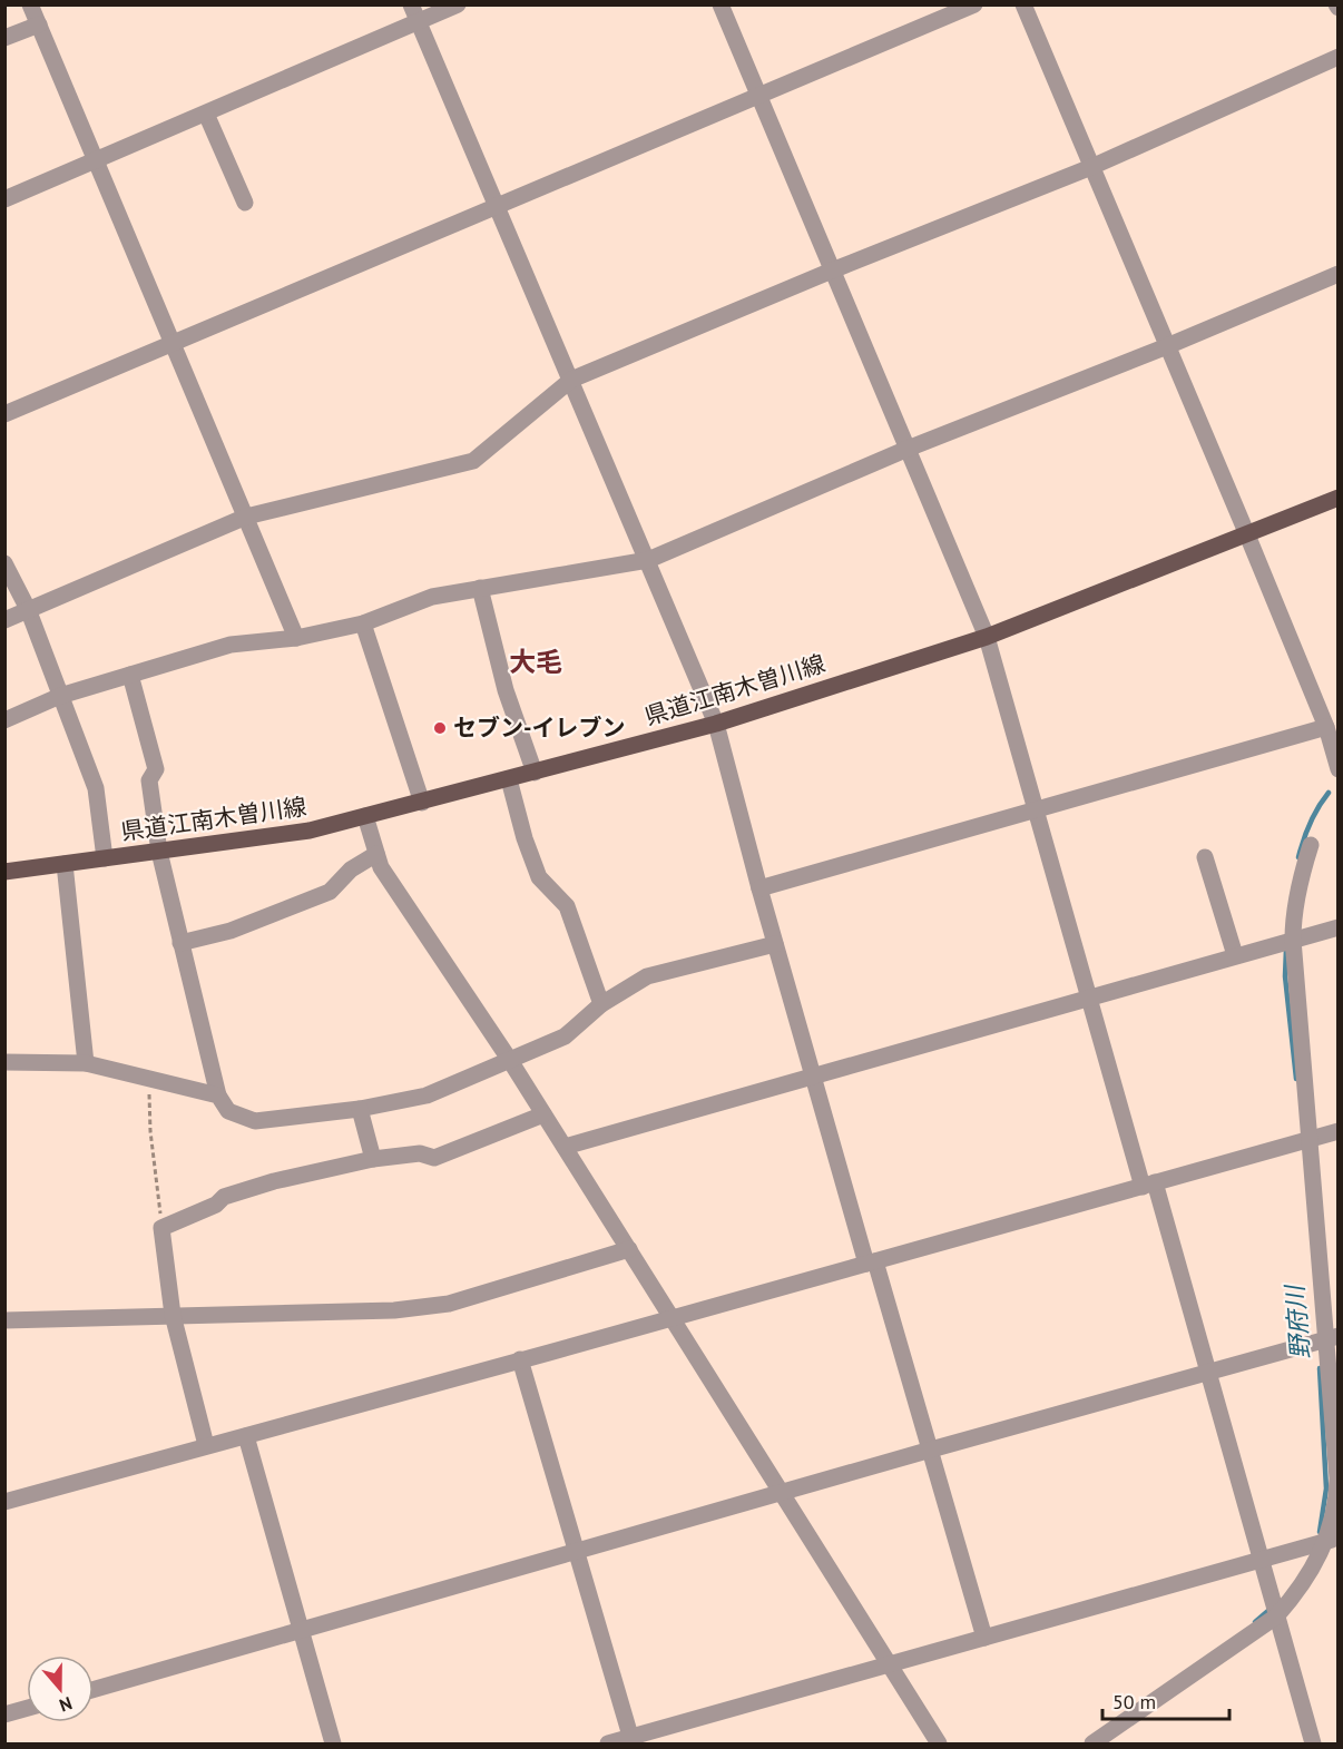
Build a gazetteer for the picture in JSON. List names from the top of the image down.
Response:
{
  "streets": {
    "main road": ["県道江南木曽川線"]
  },
  "districts": ["大毛"],
  "water": ["野府川"],
  "places": ["セブン-イレブン"],
  "scale_bar": "50 m",
  "north": "bottom"
}
